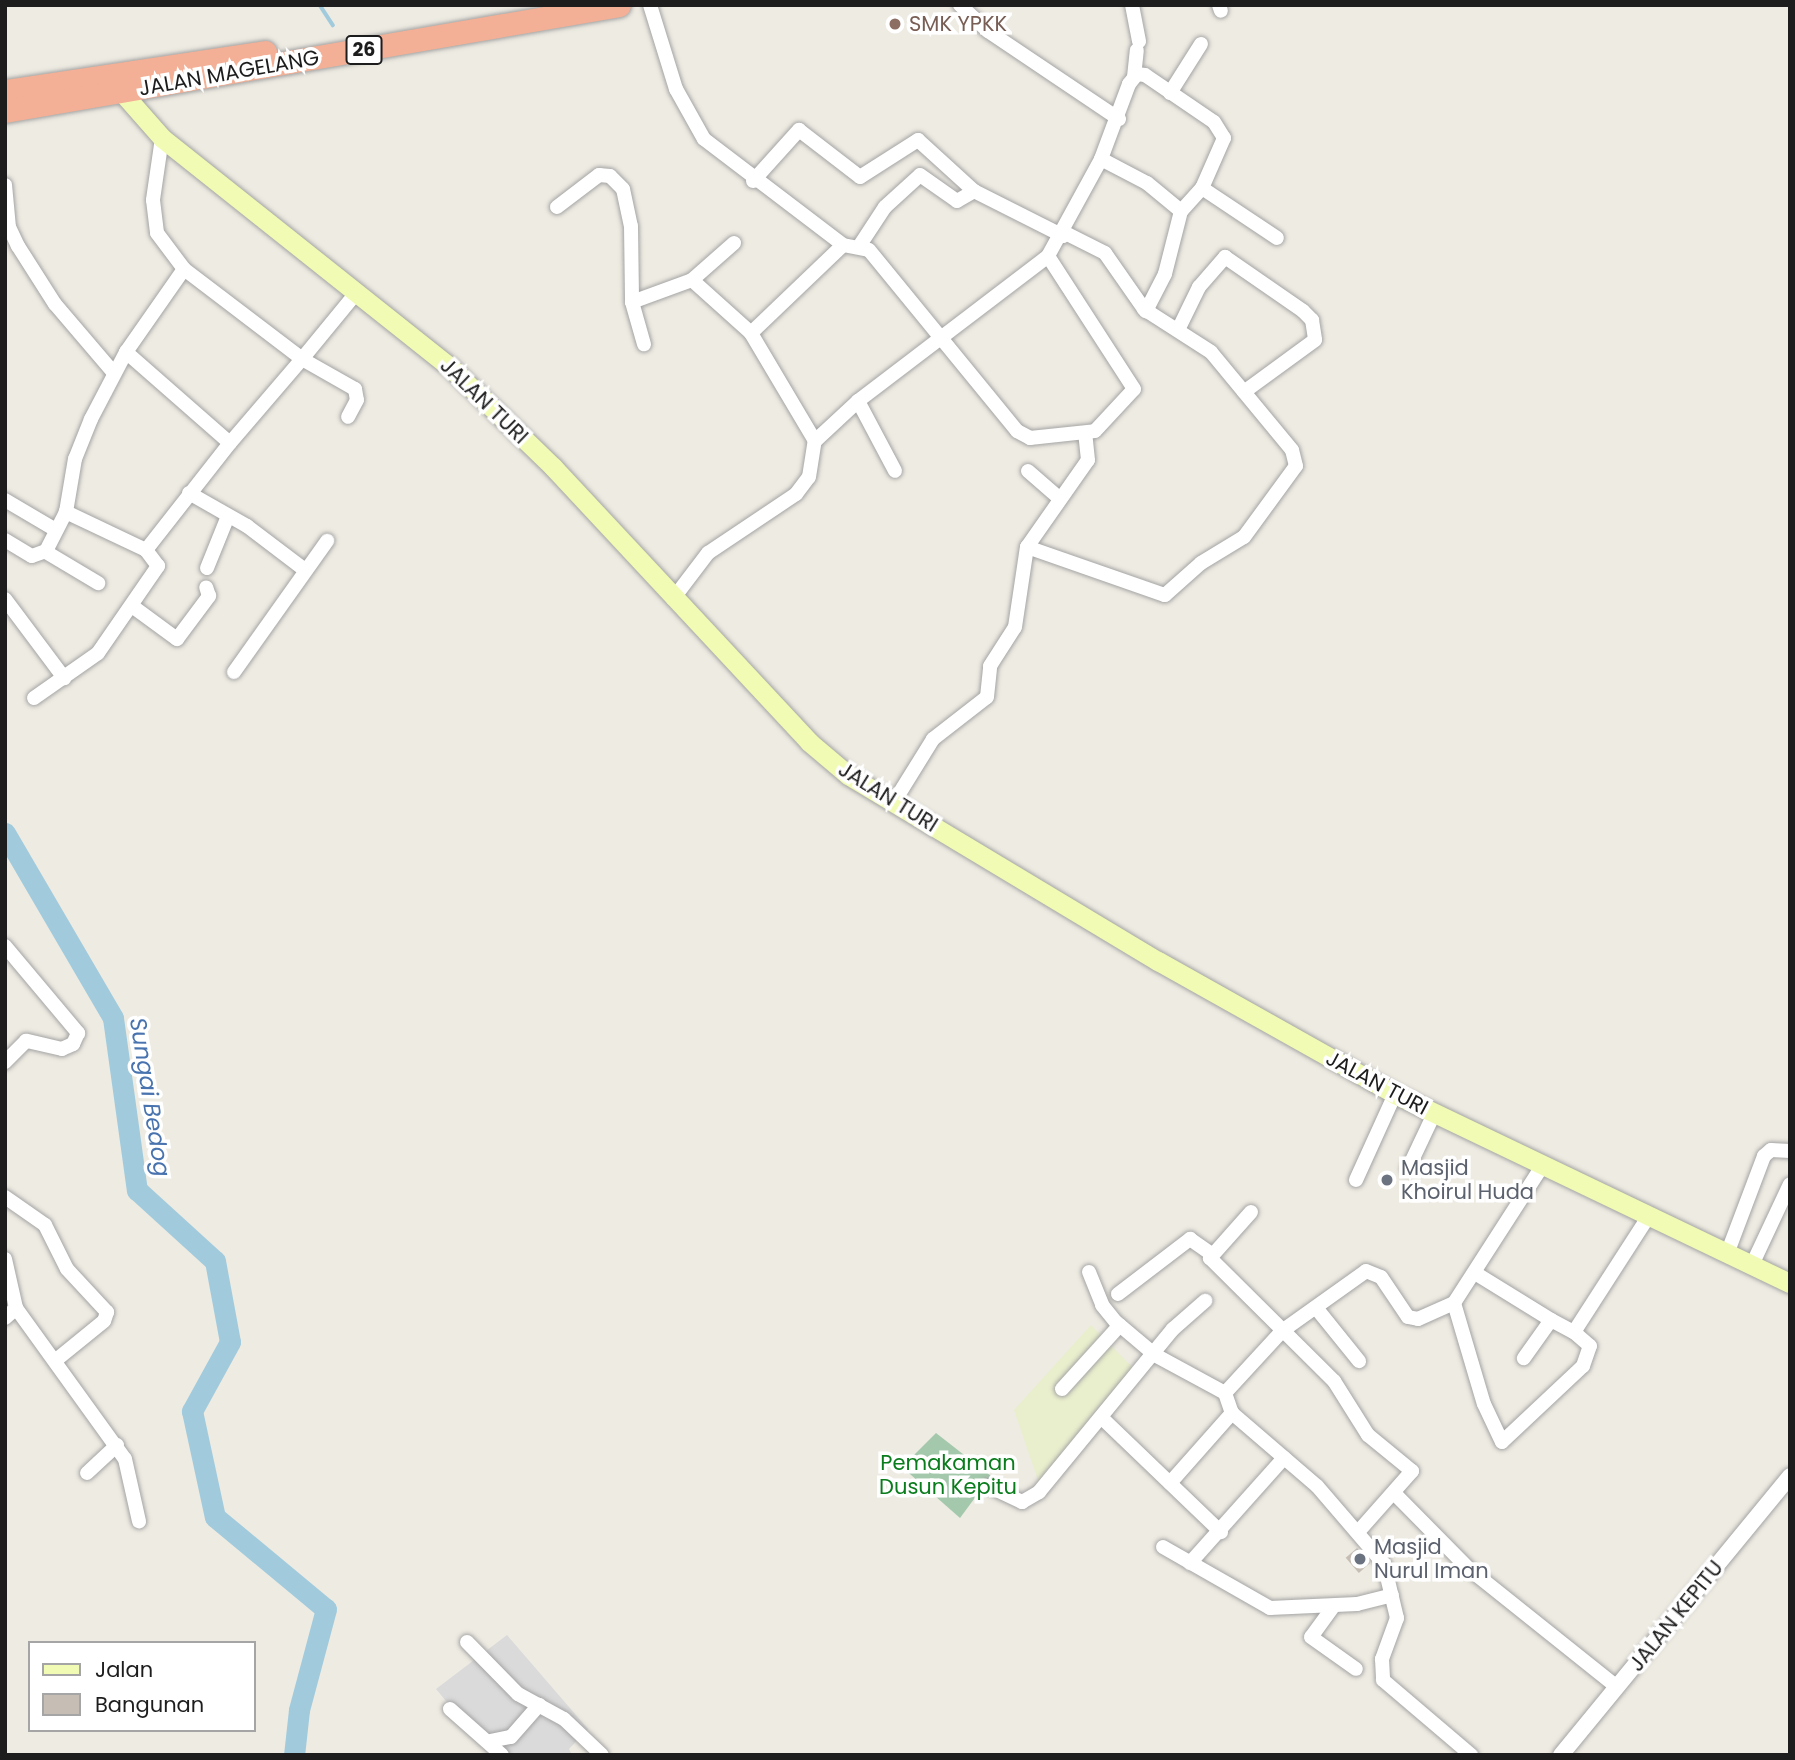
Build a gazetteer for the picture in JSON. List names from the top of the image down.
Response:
{
  "streets": {
    "highway": ["26", "JALAN MAGELANG"],
    "main road": ["JALAN TURI"],
    "street": ["JALAN KEPITU"]
  },
  "crossings": [
    ["JALAN MAGELANG", "JALAN TURI"]
  ],
  "water": ["Sungai Bedog"],
  "parks": ["Pemakaman Dusun Kepitu"],
  "places": ["SMK YPKK", "Masjid Khoirul Huda", "Masjid Nurul Iman"],
  "legend": ["Jalan", "Bangunan"]
}
